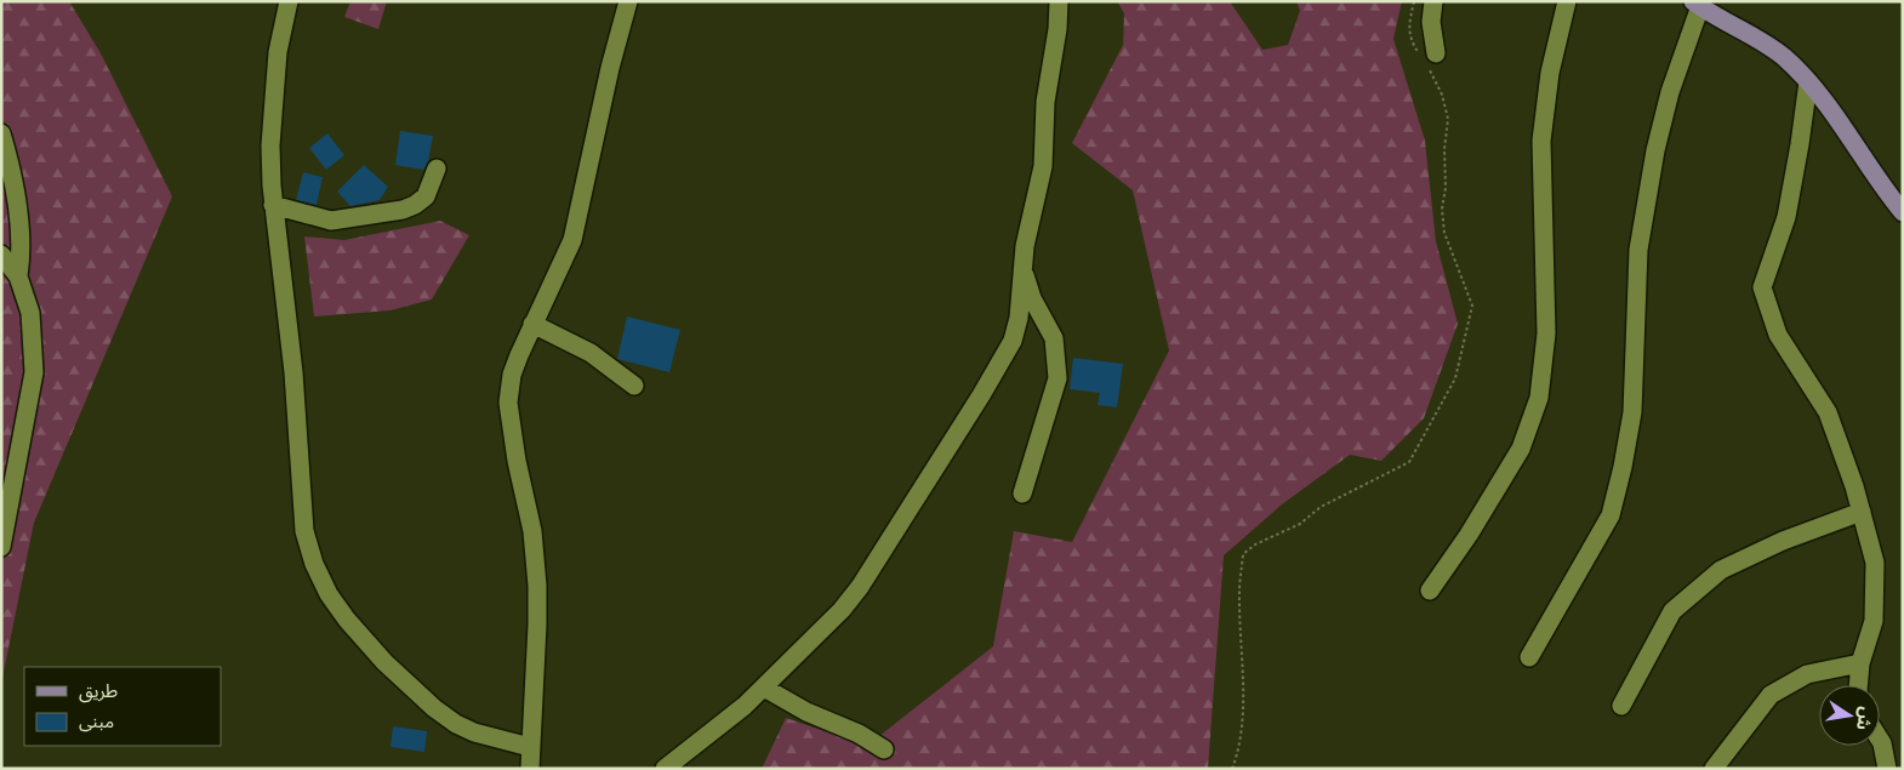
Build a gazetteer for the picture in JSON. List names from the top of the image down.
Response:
{
  "legend": ["طريق", "مبنى"],
  "north": "right"
}
